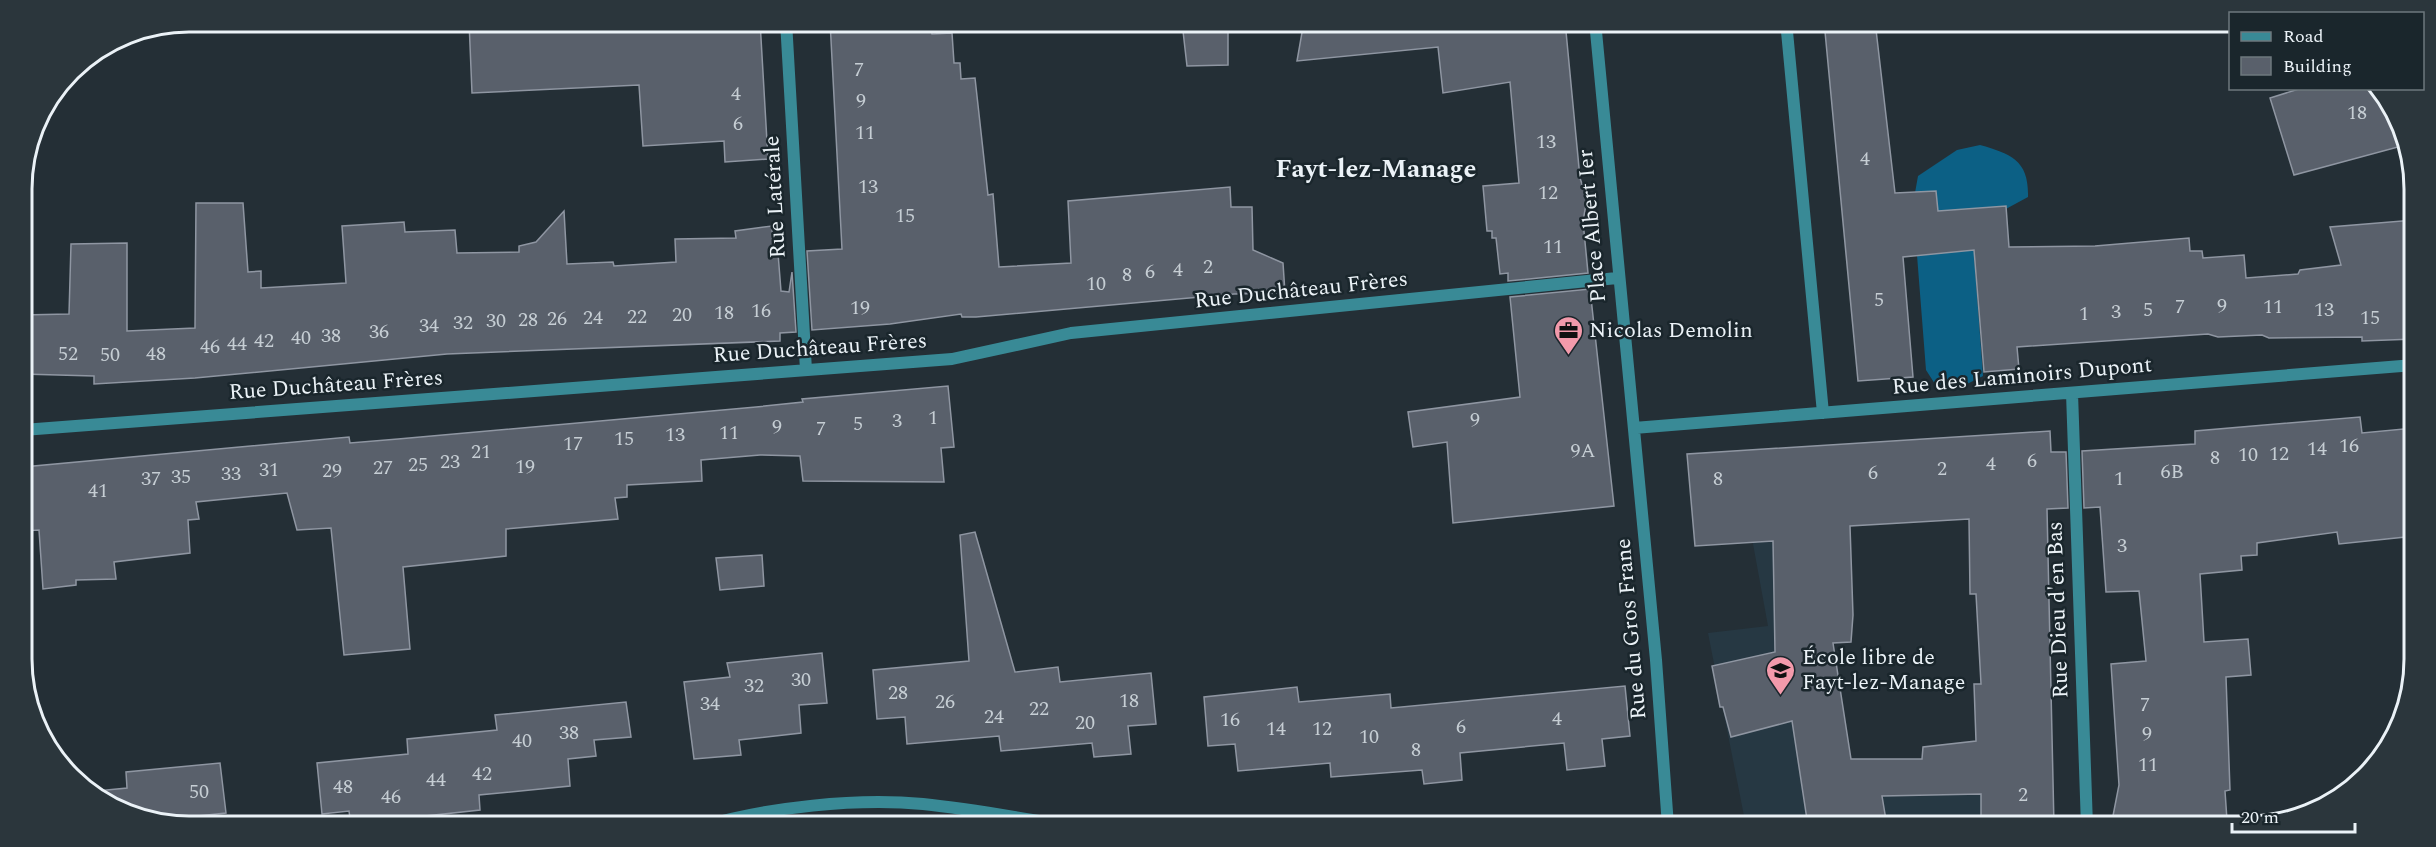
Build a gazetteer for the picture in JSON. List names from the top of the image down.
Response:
{
  "streets": {
    "street": [
      "Rue Latérale",
      "Place Albert Ier",
      "Rue Duchâteau Frères",
      "Rue des Laminoirs Dupont",
      "Rue Dieu d'en Bas",
      "Rue du Gros Frane"
    ]
  },
  "crossings": [
    ["Rue Latérale", "Rue Duchâteau Frères"],
    ["Place Albert Ier", "Rue Duchâteau Frères"],
    ["Place Albert Ier", "Rue des Laminoirs Dupont"],
    ["Place Albert Ier", "Rue du Gros Frane"],
    ["Rue des Laminoirs Dupont", "Rue Dieu d'en Bas"],
    ["Rue des Laminoirs Dupont", "Rue du Gros Frane"]
  ],
  "districts": ["Fayt-lez-Manage"],
  "places": {
    "office": ["Nicolas Demolin"],
    "school or university": ["École libre de Fayt-lez-Manage"]
  },
  "house_numbers": [
    "7",
    "4",
    "9",
    "18",
    "6",
    "11",
    "13",
    "4",
    "13",
    "12",
    "15",
    "11",
    "2",
    "4",
    "6",
    "8",
    "10",
    "5",
    "9",
    "7",
    "11",
    "19",
    "5",
    "13",
    "16",
    "3",
    "18",
    "1",
    "20",
    "22",
    "24",
    "15",
    "26",
    "28",
    "30",
    "32",
    "34",
    "36",
    "38",
    "40",
    "42",
    "44",
    "46",
    "52",
    "48",
    "50",
    "1",
    "9",
    "3",
    "5",
    "9",
    "7",
    "11",
    "13",
    "15",
    "17",
    "16",
    "14",
    "9A",
    "21",
    "12",
    "10",
    "8",
    "6",
    "23",
    "4",
    "25",
    "19",
    "27",
    "2",
    "31",
    "29",
    "6B",
    "6",
    "33",
    "35",
    "37",
    "8",
    "1",
    "41",
    "3",
    "30",
    "32",
    "28",
    "18",
    "26",
    "34",
    "7",
    "22",
    "24",
    "4",
    "16",
    "20",
    "6",
    "14",
    "12",
    "38",
    "9",
    "10",
    "40",
    "8",
    "11",
    "42",
    "44",
    "48",
    "50",
    "2",
    "46"
  ],
  "legend": ["Road", "Building"],
  "scale_bar": "20 m"
}
